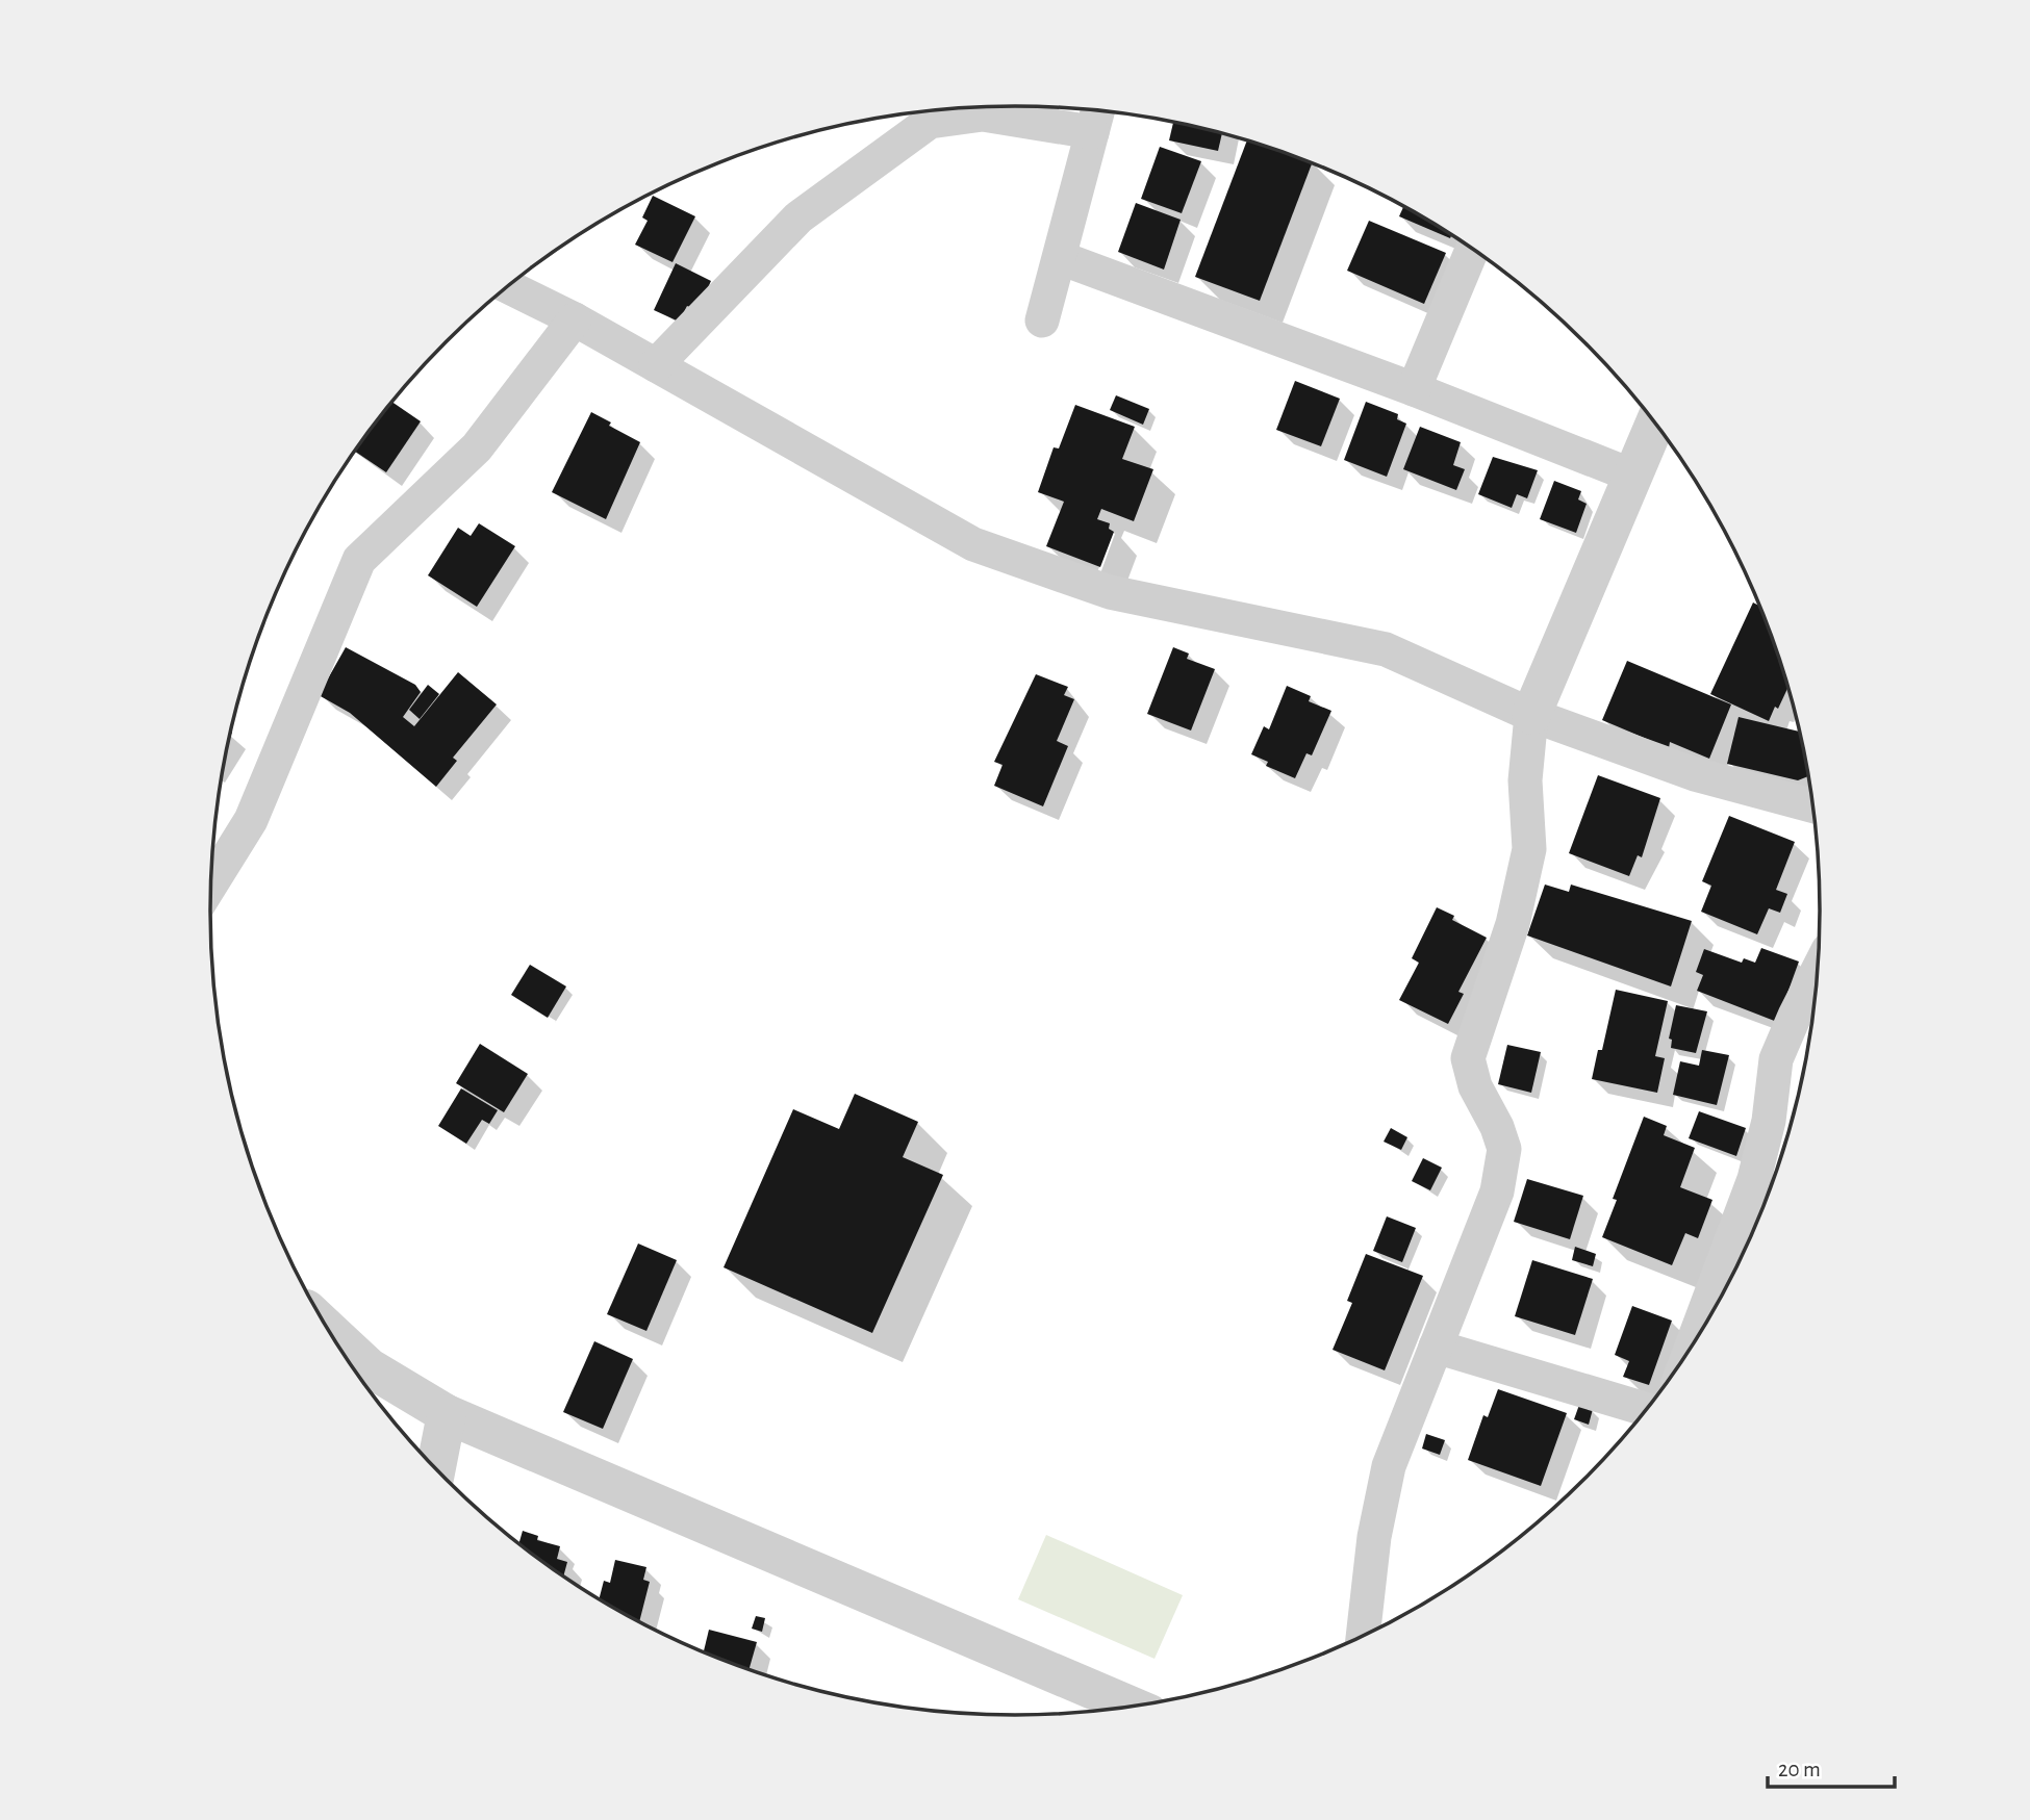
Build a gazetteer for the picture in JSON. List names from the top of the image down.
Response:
{
  "scale_bar": "20 m"
}
